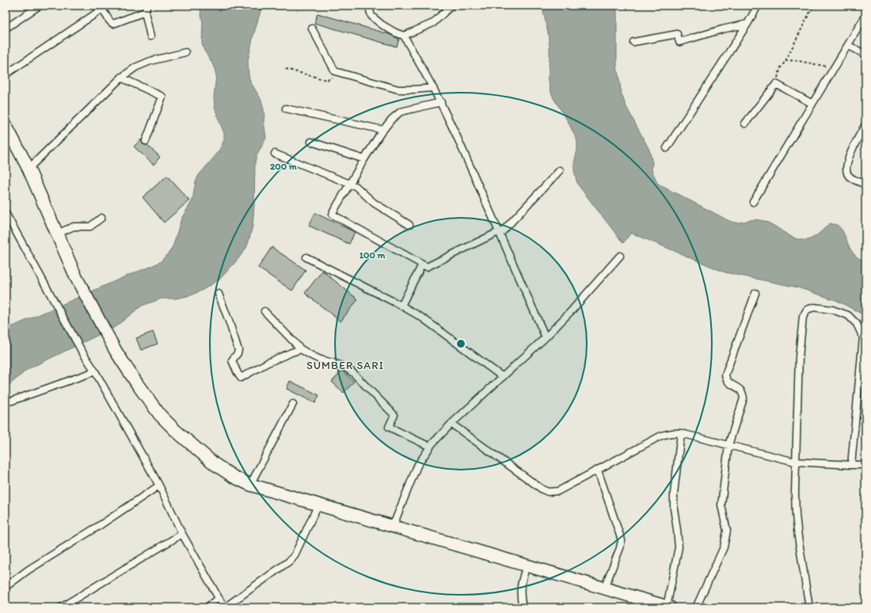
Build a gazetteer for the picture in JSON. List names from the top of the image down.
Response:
{
  "districts": ["SUMBER SARI"],
  "rings": ["200 m", "100 m"]
}
